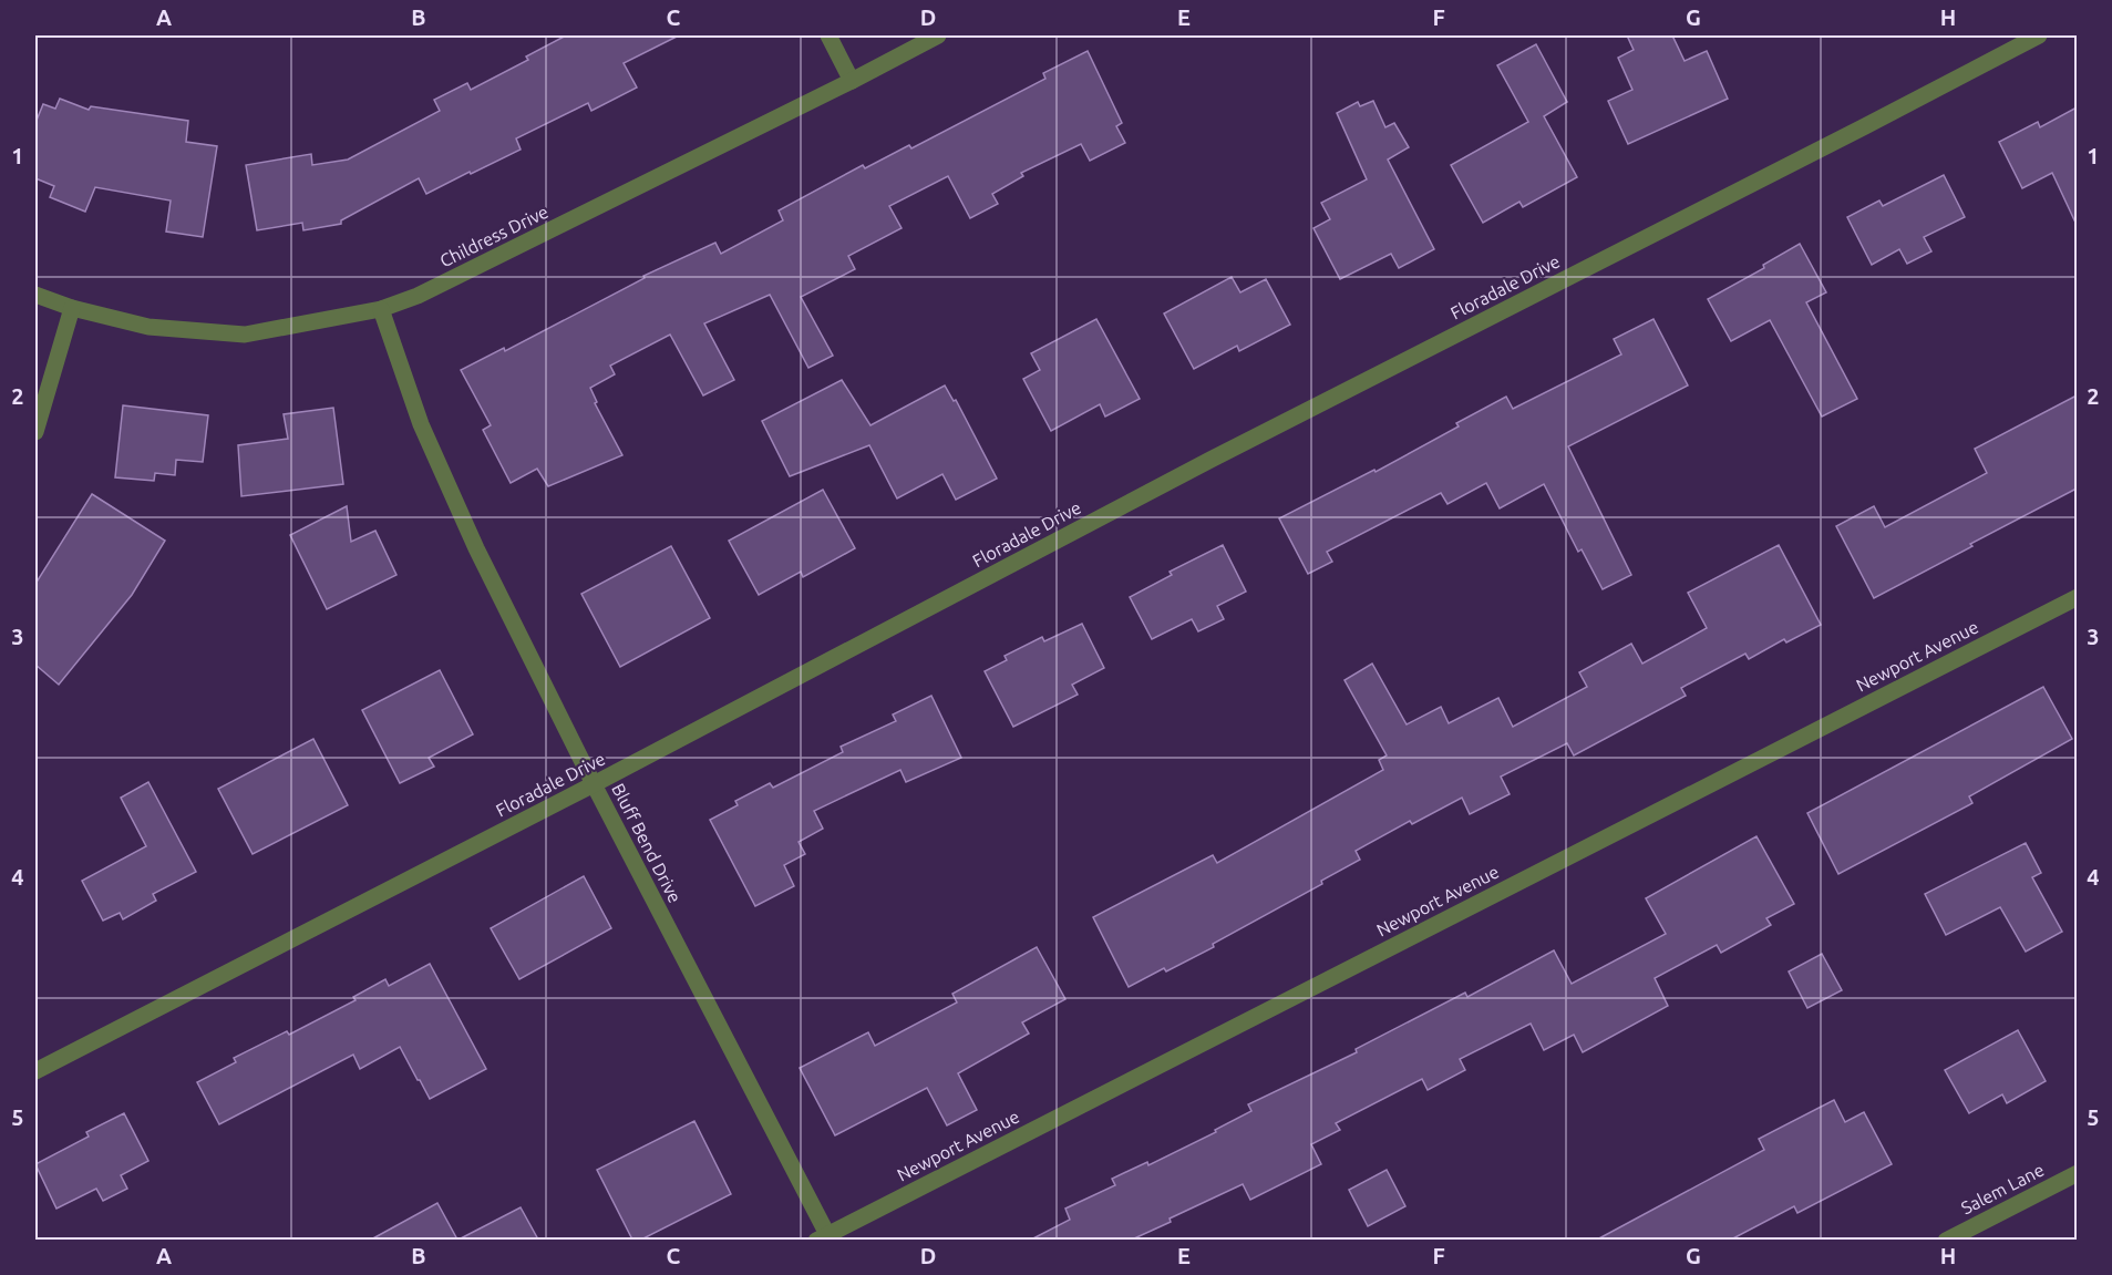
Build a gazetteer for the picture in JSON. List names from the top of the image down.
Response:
{
  "streets": {
    "street": [
      "Childress Drive",
      "Floradale Drive",
      "Newport Avenue",
      "Bluff Bend Drive",
      "Salem Lane"
    ]
  },
  "crossings": [
    ["Childress Drive", "Bluff Bend Drive"],
    ["Floradale Drive", "Bluff Bend Drive"],
    ["Newport Avenue", "Bluff Bend Drive"]
  ],
  "grid": {
    "columns": [
      "A",
      "B",
      "C",
      "D",
      "E",
      "F",
      "G",
      "H"
    ],
    "rows": [
      "1",
      "2",
      "3",
      "4",
      "5"
    ]
  }
}
